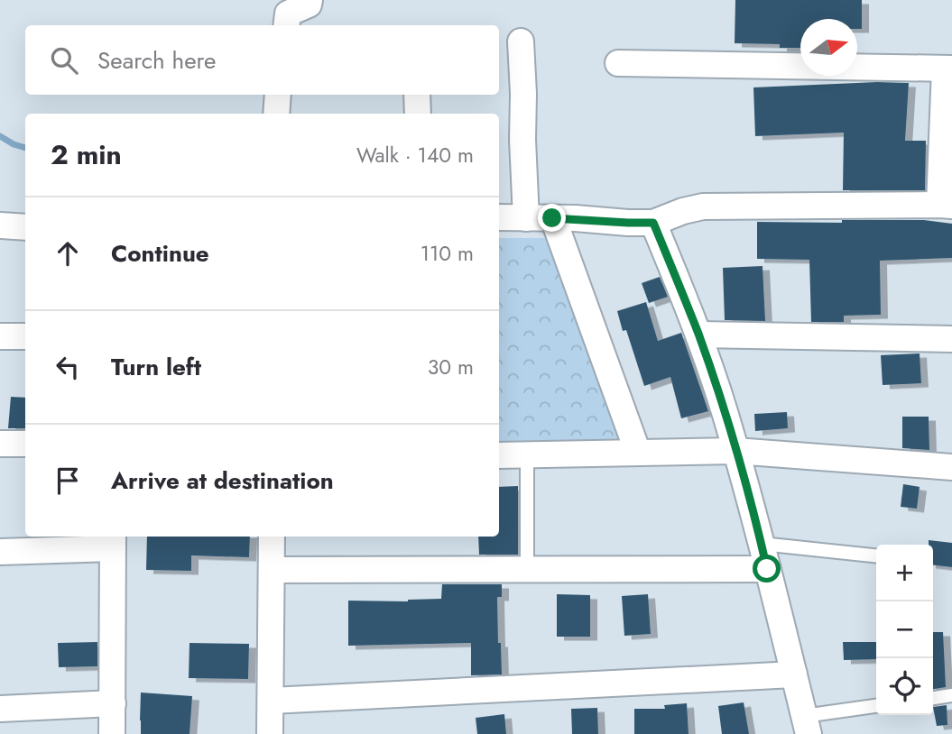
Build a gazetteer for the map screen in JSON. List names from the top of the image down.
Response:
{
  "north": "right",
  "page": {
    "search": "Search here",
    "heading": ["2 min", "Walk · 140 m"],
    "list": [
      ["Continue", "110 m"],
      ["Turn left", "30 m"],
      "Arrive at destination"
    ],
    "map_buttons": ["+", "−"]
  }
}
